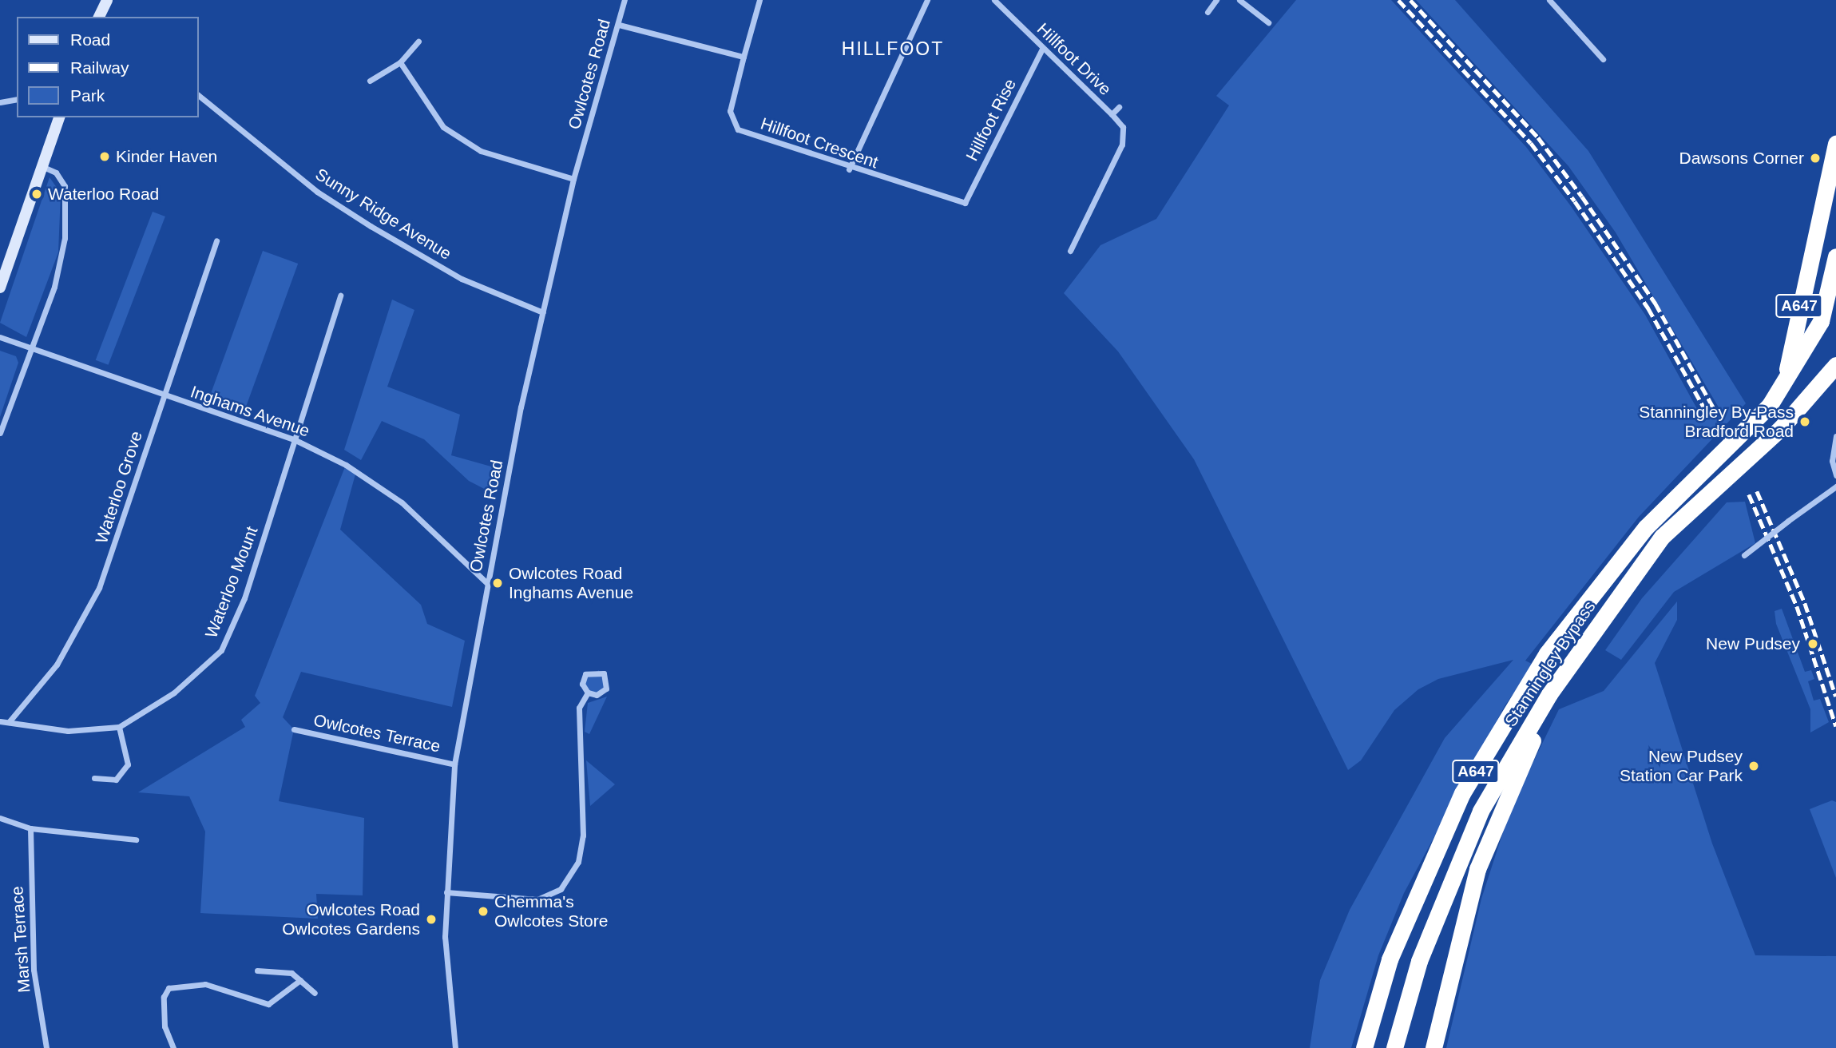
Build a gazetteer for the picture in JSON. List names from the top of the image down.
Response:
{
  "streets": {
    "highway": ["A647", "Stanningley Bypass"],
    "street": [
      "Hillfoot Drive",
      "Owlcotes Road",
      "Hillfoot Rise",
      "Hillfoot Crescent",
      "Sunny Ridge Avenue",
      "Inghams Avenue",
      "Waterloo Grove",
      "Waterloo Mount",
      "Owlcotes Terrace",
      "Marsh Terrace"
    ]
  },
  "crossings": [
    ["Hillfoot Drive", "Hillfoot Rise"],
    ["Owlcotes Road", "Sunny Ridge Avenue"],
    ["Owlcotes Road", "Inghams Avenue"],
    ["Owlcotes Road", "Owlcotes Terrace"],
    ["Hillfoot Rise", "Hillfoot Crescent"],
    ["A647", "Stanningley Bypass"],
    ["Inghams Avenue", "Waterloo Grove"],
    ["Inghams Avenue", "Waterloo Mount"],
    ["Waterloo Grove", "Waterloo Mount"]
  ],
  "districts": ["HILLFOOT"],
  "places": [
    "Kinder Haven",
    "Dawsons Corner",
    "Waterloo Road",
    "Stanningley By-Pass Bradford Road",
    "Owlcotes Road Inghams Avenue",
    "New Pudsey",
    "New Pudsey Station Car Park",
    "Chemma's Owlcotes Store",
    "Owlcotes Road Owlcotes Gardens"
  ],
  "legend": ["Road", "Railway", "Park"]
}
